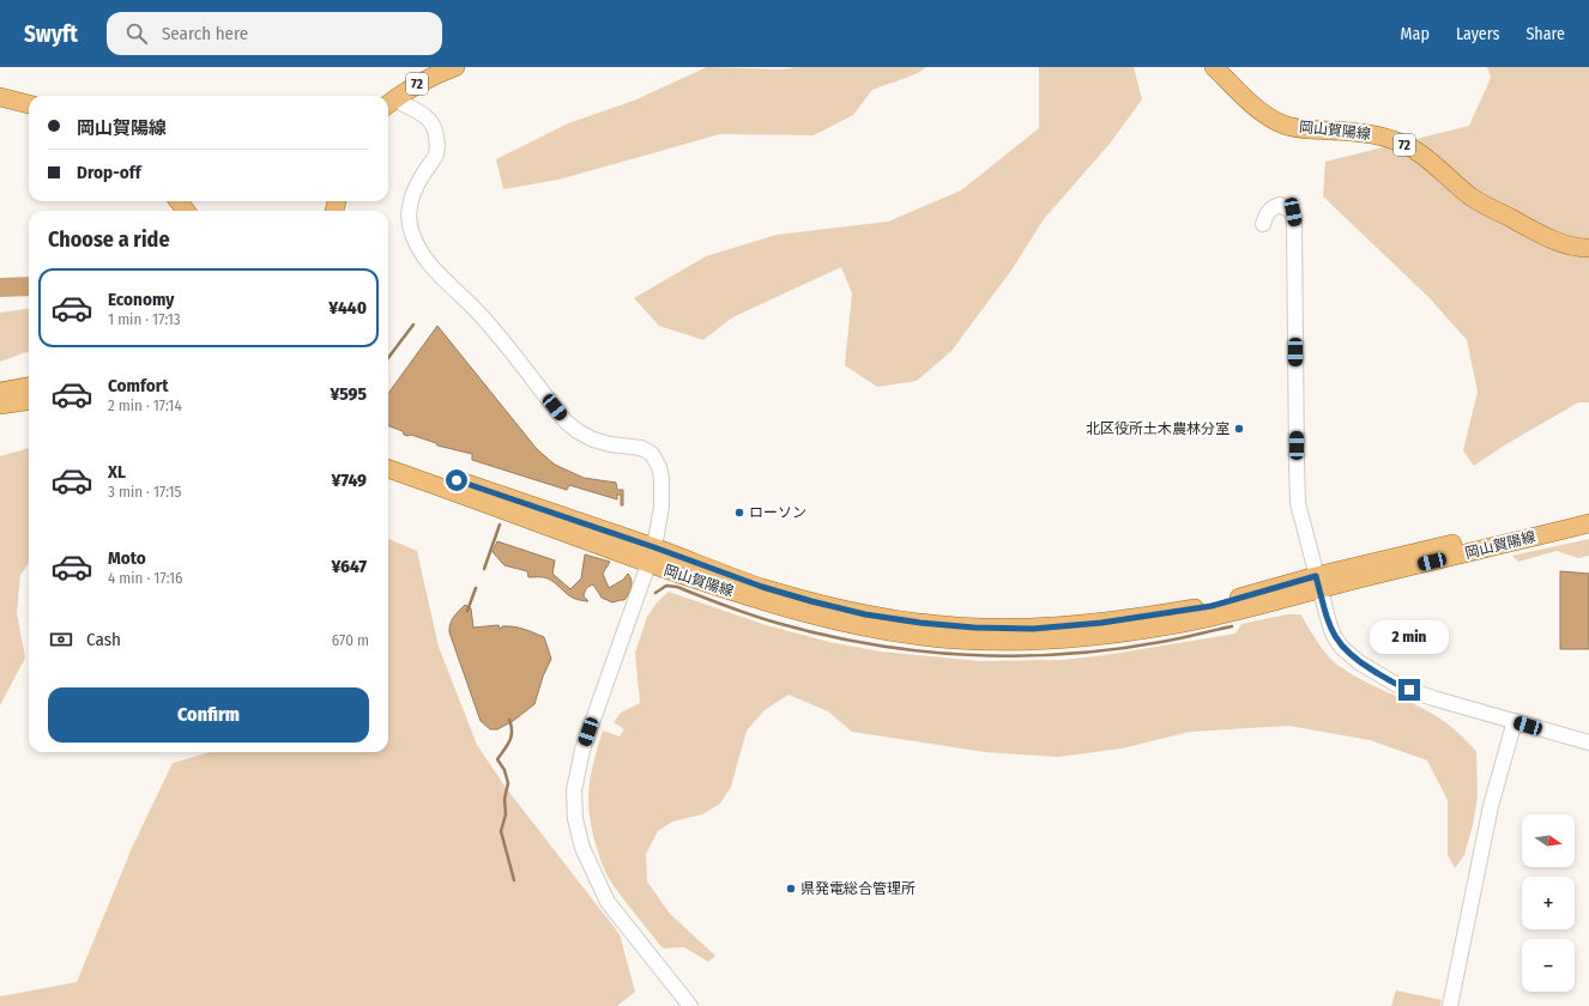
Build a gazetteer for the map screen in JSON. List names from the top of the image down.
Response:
{
  "streets": {
    "main road": ["72", "岡山賀陽線"]
  },
  "places": ["北区役所土木農林分室", "ローソン", "県発電総合管理所"],
  "north": "right",
  "page": {
    "header": "Swyft",
    "search": "Search here",
    "nav": ["Map", "Layers", "Share"],
    "banner": ["岡山賀陽線", "Drop-off"],
    "heading": "Choose a ride",
    "list": [
      {
        "name": "Economy",
        "note": "1 min · 17:13",
        "value": "¥440"
      },
      {
        "name": "Comfort",
        "note": "2 min · 17:14",
        "value": "¥595"
      },
      {
        "name": "XL",
        "note": "3 min · 17:15",
        "value": "¥749"
      },
      {
        "name": "Moto",
        "note": "4 min · 17:16",
        "value": "¥647"
      }
    ],
    "pay": ["Cash", "670 m"],
    "bubble": "2 min",
    "buttons": "Confirm",
    "map_buttons": ["+", "−"]
  }
}
